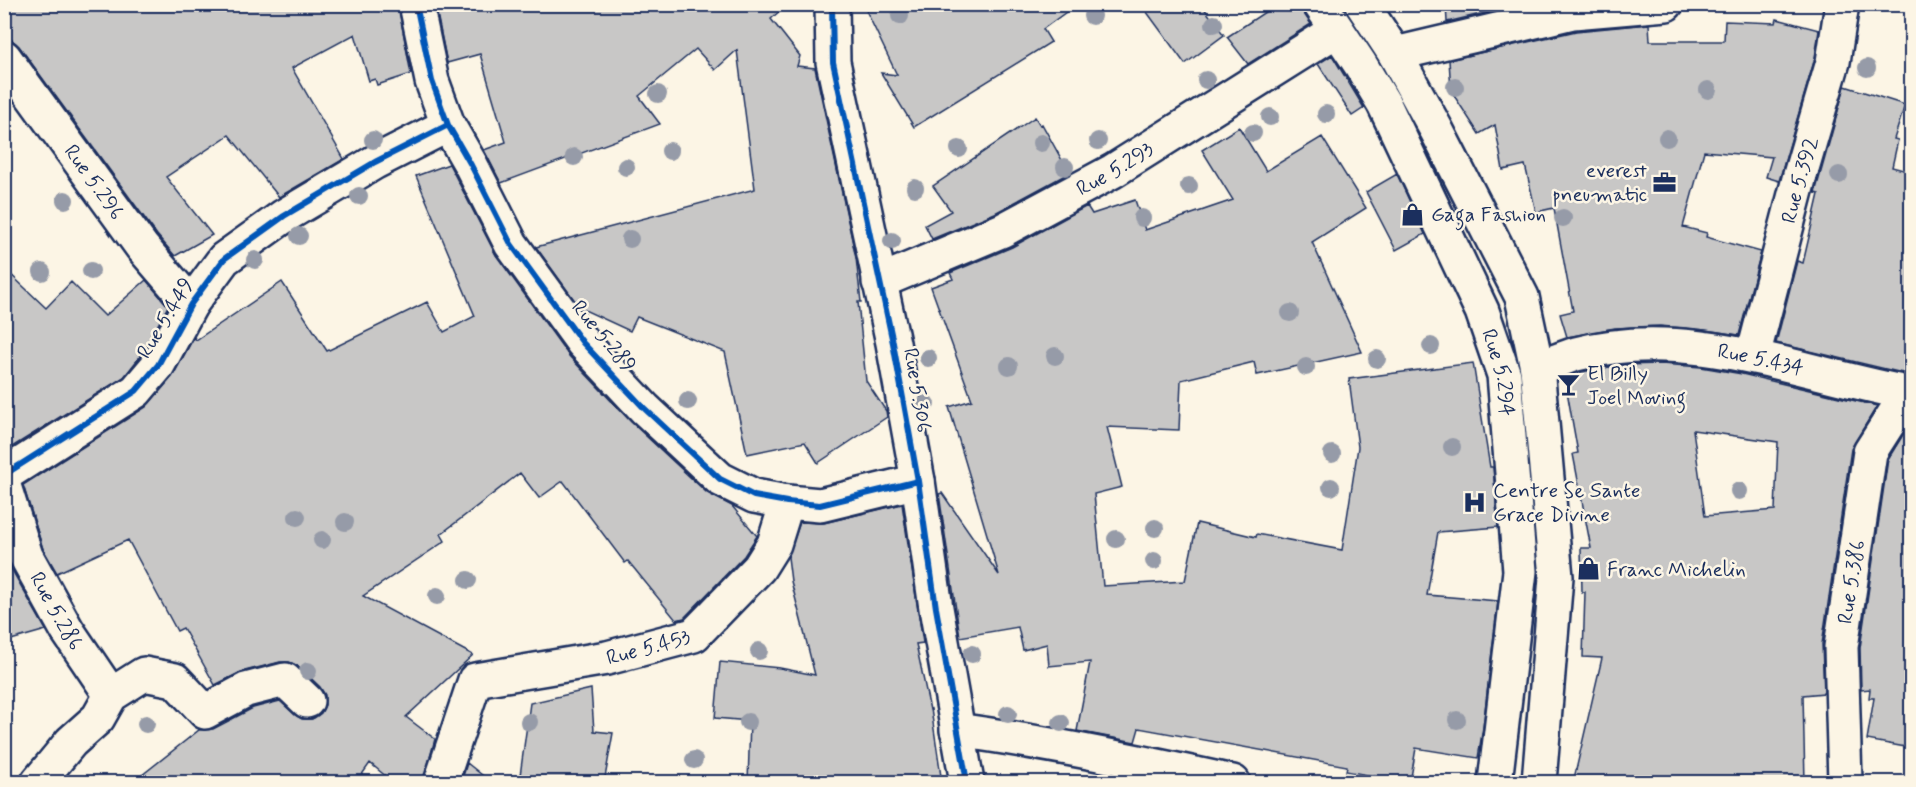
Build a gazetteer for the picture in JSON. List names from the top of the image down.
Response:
{
  "streets": {
    "street": [
      "Rue 5.293",
      "Rue 5.392",
      "Rue 5.296",
      "Rue 5.449",
      "Rue 5.289",
      "Rue 5.434",
      "Rue 5.294",
      "Rue 5.306",
      "Rue 5.386",
      "Rue 5.286",
      "Rue 5.453"
    ]
  },
  "crossings": [
    ["Rue 5.293", "Rue 5.294"],
    ["Rue 5.293", "Rue 5.306"],
    ["Rue 5.392", "Rue 5.434"],
    ["Rue 5.296", "Rue 5.449"],
    ["Rue 5.449", "Rue 5.289"],
    ["Rue 5.289", "Rue 5.306"],
    ["Rue 5.289", "Rue 5.453"],
    ["Rue 5.434", "Rue 5.294"],
    ["Rue 5.434", "Rue 5.386"]
  ],
  "places": {
    "office": ["everest pneumatic"],
    "shop": ["Gaga Fashion", "Franc Michelin"],
    "bar": ["El Billy Joel Moving"],
    "hospital": ["Centre Se Sante Grace Divine"]
  }
}
